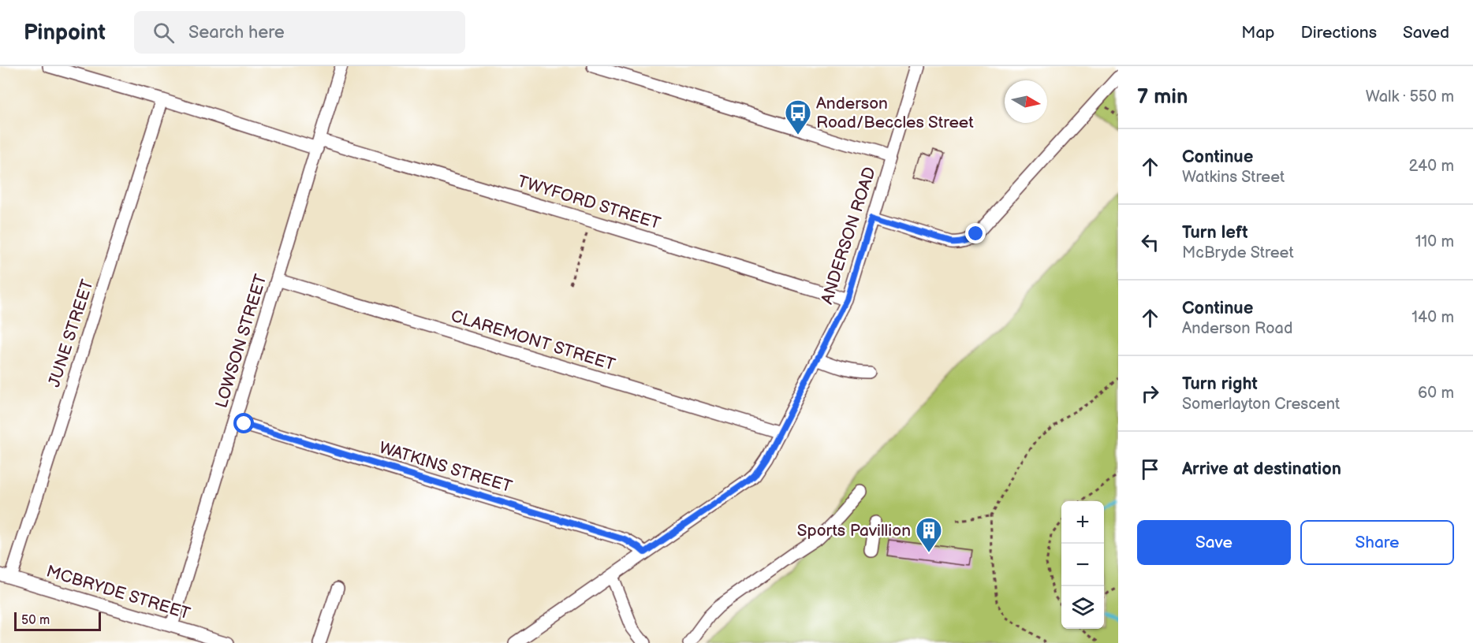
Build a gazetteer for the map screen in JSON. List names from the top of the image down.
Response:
{
  "streets": {
    "street": [
      "TWYFORD STREET",
      "ANDERSON ROAD",
      "JUNE STREET",
      "CLAREMONT STREET",
      "LOWSON STREET",
      "WATKINS STREET",
      "MCBRYDE STREET"
    ]
  },
  "crossings": [
    ["TWYFORD STREET", "ANDERSON ROAD"],
    ["TWYFORD STREET", "JUNE STREET"],
    ["TWYFORD STREET", "LOWSON STREET"],
    ["ANDERSON ROAD", "CLAREMONT STREET"],
    ["JUNE STREET", "MCBRYDE STREET"],
    ["CLAREMONT STREET", "LOWSON STREET"],
    ["LOWSON STREET", "WATKINS STREET"],
    ["LOWSON STREET", "MCBRYDE STREET"]
  ],
  "places": {
    "bus stop": ["Anderson Road/Beccles Street"],
    "building": ["Sports Pavillion"]
  },
  "scale_bar": "50 m",
  "north": "right",
  "page": {
    "header": "Pinpoint",
    "search": "Search here",
    "nav": ["Map", "Directions", "Saved"],
    "heading": ["7 min", "Walk · 550 m"],
    "list": [
      ["Continue", "Watkins Street", "240 m"],
      ["Turn left", "McBryde Street", "110 m"],
      ["Continue", "Anderson Road", "140 m"],
      ["Turn right", "Somerlayton Crescent", "60 m"],
      "Arrive at destination"
    ],
    "map_buttons": ["+", "−"],
    "buttons": ["Save", "Share"],
    "scale": "50 m"
  }
}
